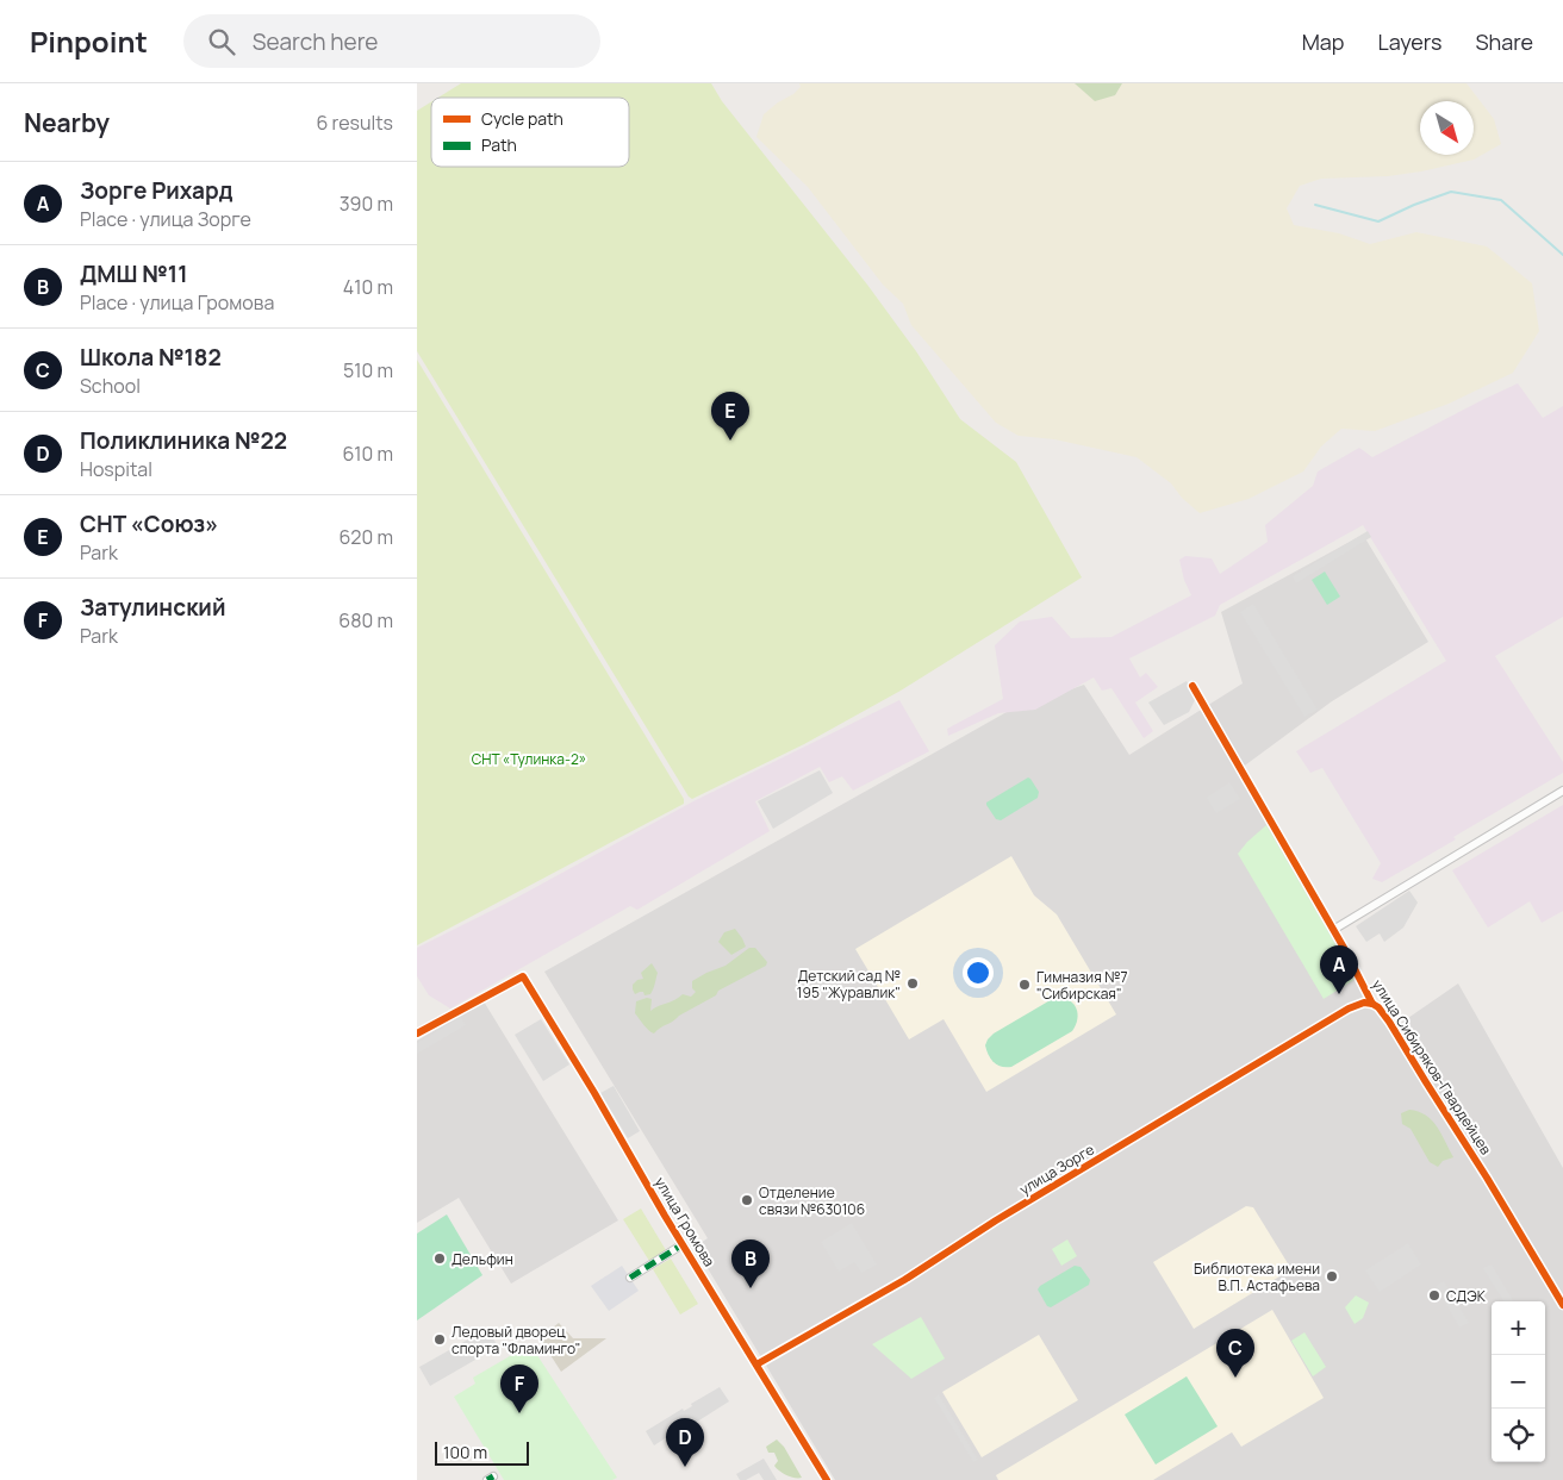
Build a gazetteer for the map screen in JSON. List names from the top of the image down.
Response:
{
  "streets": {
    "street": ["улица Сибиряков-Гвардейцев", "улица Зорге", "улица Громова"]
  },
  "crossings": [
    ["улица Сибиряков-Гвардейцев", "улица Зорге"],
    ["улица Зорге", "улица Громова"]
  ],
  "parks": ["СНТ «Тулинка-2»"],
  "places": [
    "Детский сад № 195 \"Журавлик\"",
    "Гимназия №7 \"Сибирская\"",
    "Отделение связи №630106",
    "Дельфин",
    "Библиотека имени В.П. Астафьева",
    "СДЭК",
    "Ледовый дворец спорта \"Фламинго\""
  ],
  "legend": ["Cycle path", "Path"],
  "scale_bar": "100 m",
  "north": "bottom right",
  "page": {
    "header": "Pinpoint",
    "search": "Search here",
    "nav": ["Map", "Layers", "Share"],
    "heading": ["Nearby", "6 results"],
    "list": [
      {
        "mark": "A",
        "name": "Зорге Рихард",
        "note": "Place · улица Зорге",
        "value": "390 m"
      },
      {
        "mark": "B",
        "name": "ДМШ №11",
        "note": "Place · улица Громова",
        "value": "410 m"
      },
      {
        "mark": "C",
        "name": "Школа №182",
        "note": "School",
        "value": "510 m"
      },
      {
        "mark": "D",
        "name": "Поликлиника №22",
        "note": "Hospital",
        "value": "610 m"
      },
      {
        "mark": "E",
        "name": "СНТ «Союз»",
        "note": "Park",
        "value": "620 m"
      },
      {
        "mark": "F",
        "name": "Затулинский",
        "note": "Park",
        "value": "680 m"
      }
    ],
    "pins": [
      "E",
      "A",
      "B",
      "C",
      "F",
      "D"
    ],
    "map_buttons": ["+", "−"],
    "scale": "100 m"
  }
}
